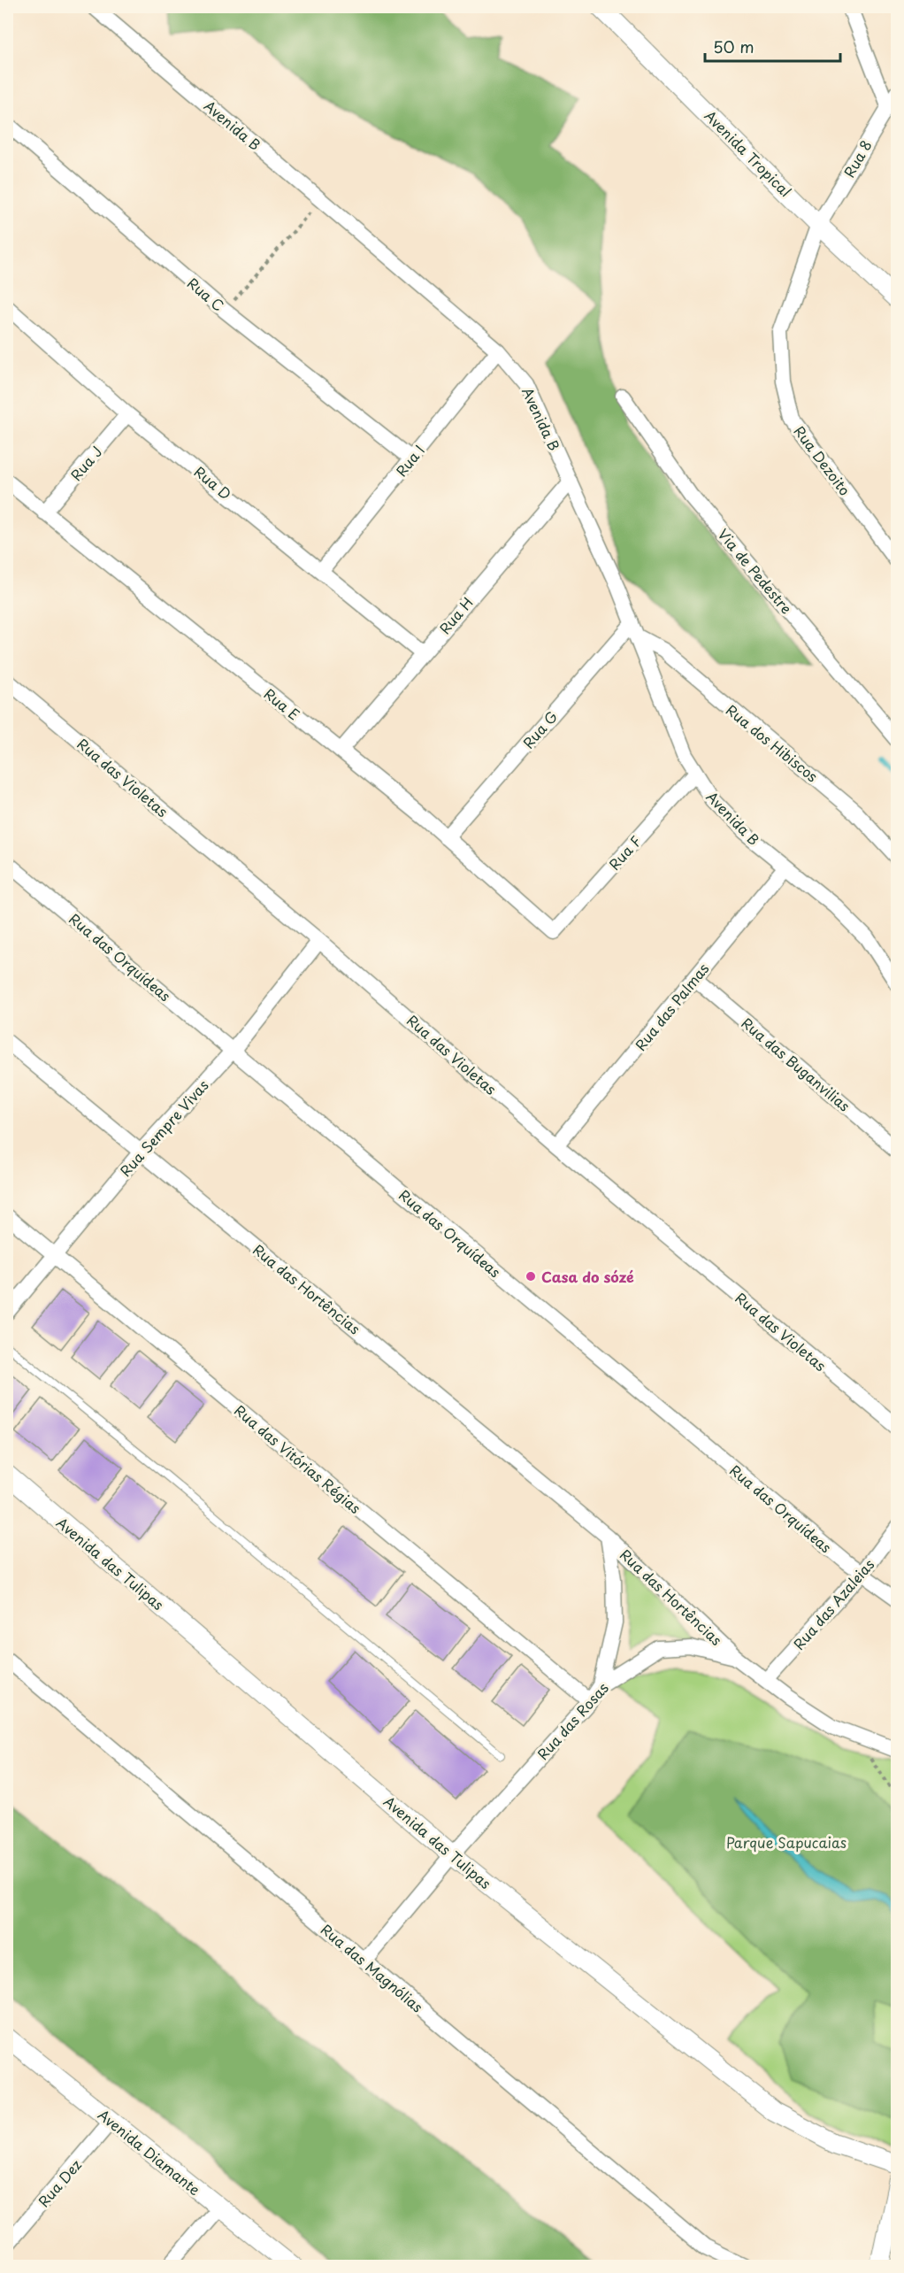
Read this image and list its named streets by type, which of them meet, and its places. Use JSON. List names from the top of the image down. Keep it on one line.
{"streets":{"street":["Avenida B","Avenida Tropical","Rua 8","Rua C","Rua I","Rua Dezoito","Rua J","Rua D","Via de Pedestre","Rua H","Rua E","Rua G","Rua dos Hibiscos","Rua das Violetas","Rua F","Rua das Orquídeas","Rua das Palmas","Rua das Buganvilias","Rua Sempre Vivas","Rua das Hortências","Rua das Vitórias Régias","Avenida das Tulipas","Rua das Azaleias","Rua das Rosas","Rua das Magnólias","Avenida Diamante","Rua Dez"]},"crossings":[["Avenida B","Rua I"],["Avenida B","Rua H"],["Avenida B","Rua G"],["Avenida B","Rua dos Hibiscos"],["Avenida B","Rua F"],["Avenida B","Rua das Palmas"],["Avenida Tropical","Rua 8"],["Avenida Tropical","Rua Dezoito"],["Rua 8","Rua Dezoito"],["Rua C","Rua I"],["Rua I","Rua D"],["Rua J","Rua D"],["Rua J","Rua E"],["Rua D","Rua H"],["Rua H","Rua E"],["Rua E","Rua G"],["Rua E","Rua F"],["Rua das Violetas","Rua das Palmas"],["Rua das Violetas","Rua Sempre Vivas"],["Rua das Orquídeas","Rua Sempre Vivas"],["Rua das Orquídeas","Rua das Azaleias"],["Rua das Palmas","Rua das Buganvilias"],["Rua Sempre Vivas","Rua das Hortências"],["Rua Sempre Vivas","Rua das Vitórias Régias"],["Rua das Hortências","Rua das Rosas"],["Rua das Vitórias Régias","Rua das Rosas"],["Avenida das Tulipas","Rua das Rosas"],["Rua das Azaleias","Rua das Rosas"],["Rua das Rosas","Rua das Magnólias"],["Avenida Diamante","Rua Dez"]],"parks":["Parque Sapucaias"],"places":["Casa do sózé"],"scale_bar":"50 m"}
